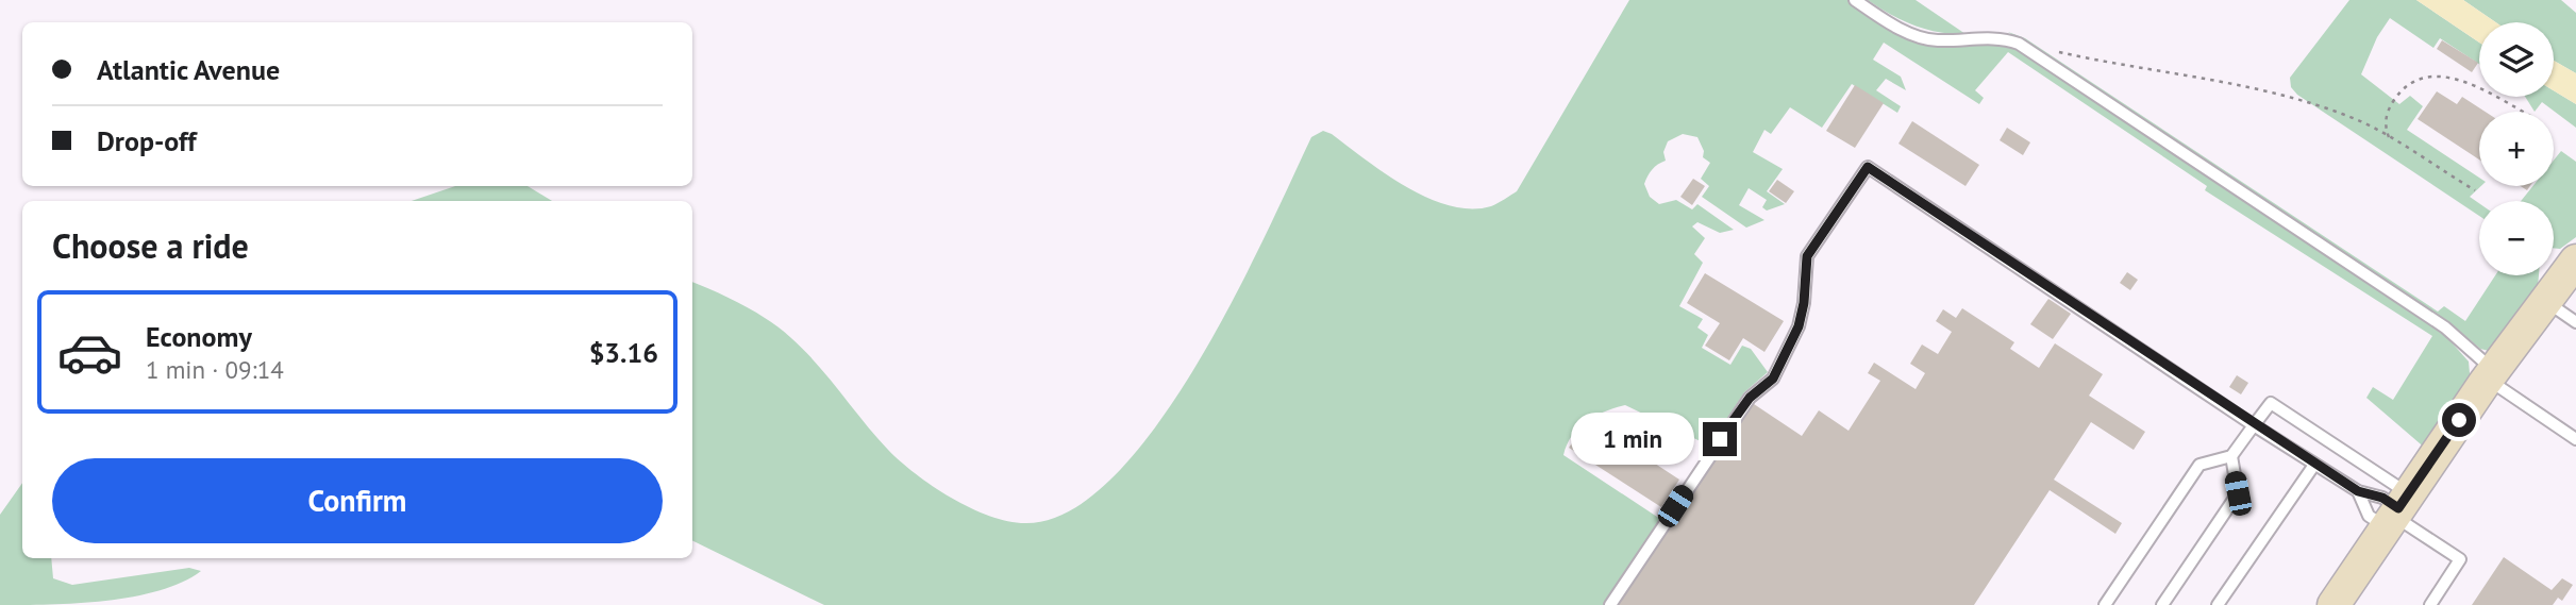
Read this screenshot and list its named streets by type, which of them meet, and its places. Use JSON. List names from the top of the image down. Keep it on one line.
{"page":{"map_buttons":["+","−"],"banner":["Atlantic Avenue","Drop-off"],"heading":"Choose a ride","list":[{"name":"Economy","note":"1 min · 09:14","value":"$3.16"}],"bubble":"1 min","buttons":"Confirm"}}
